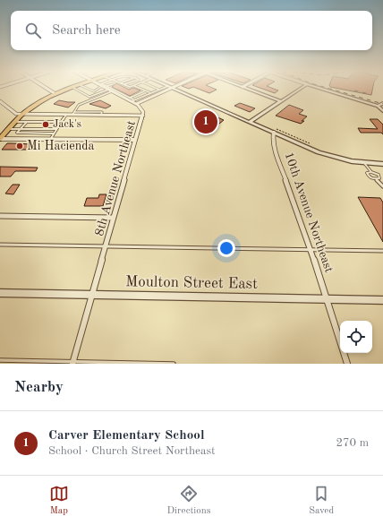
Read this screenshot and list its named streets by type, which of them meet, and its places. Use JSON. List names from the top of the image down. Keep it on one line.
{"streets":{"street":["8th Avenue Northeast","10th Avenue Northeast","Moulton Street East"]},"crossings":[["8th Avenue Northeast","Moulton Street East"],["10th Avenue Northeast","Moulton Street East"]],"places":["Jack's","Mi Hacienda"],"page":{"search":"Search here","pins":"1","heading":"Nearby","list":[{"mark":"1","name":"Carver Elementary School","note":"School · Church Street Northeast","value":"270 m"}],"nav":["Map","Directions","Saved"]}}
